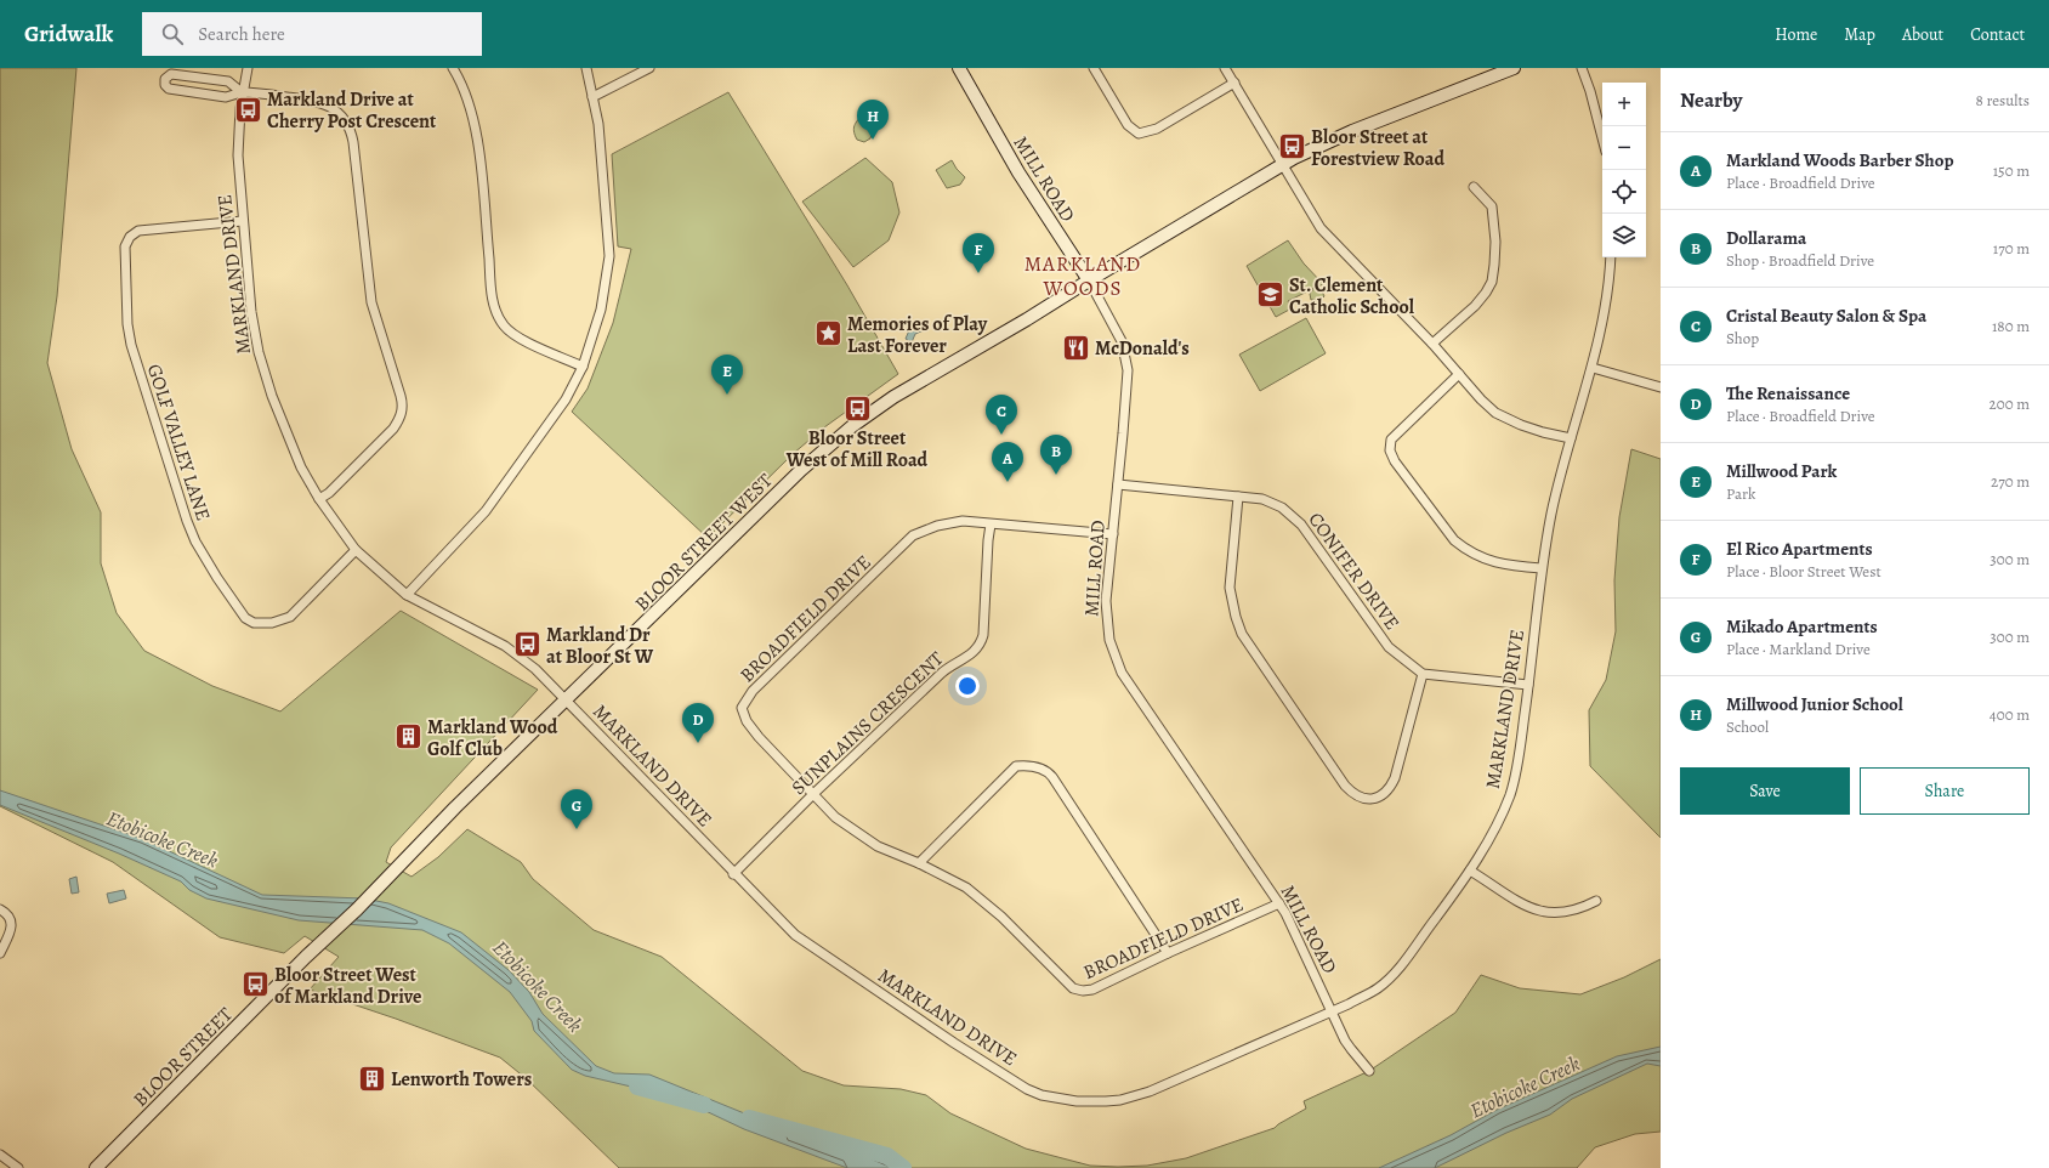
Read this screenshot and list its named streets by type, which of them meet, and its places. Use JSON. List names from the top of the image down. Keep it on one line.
{"streets":{"main road":["MILL ROAD","BLOOR STREET WEST","BLOOR STREET"],"street":["MARKLAND DRIVE","GOLF VALLEY LANE","CONIFER DRIVE","BROADFIELD DRIVE","SUNPLAINS CRESCENT"]},"crossings":[["MILL ROAD","MARKLAND DRIVE"],["MILL ROAD","BLOOR STREET WEST"],["MILL ROAD","CONIFER DRIVE"],["MILL ROAD","BROADFIELD DRIVE"],["MARKLAND DRIVE","GOLF VALLEY LANE"],["MARKLAND DRIVE","BLOOR STREET WEST"],["MARKLAND DRIVE","SUNPLAINS CRESCENT"],["BLOOR STREET WEST","BLOOR STREET"],["BROADFIELD DRIVE","SUNPLAINS CRESCENT"]],"districts":["MARKLAND WOODS"],"water":["Etobicoke Creek"],"places":{"bus stop":["Markland Drive at Cherry Post Crescent","Bloor Street at Forestview Road","Bloor Street West of Mill Road","Markland Dr at Bloor St W","Bloor Street West of Markland Drive"],"school or university":["St. Clement Catholic School"],"place":["Memories of Play Last Forever"],"restaurant":["McDonald's"],"building":["Markland Wood Golf Club","Lenworth Towers"]},"page":{"header":"Gridwalk","search":"Search here","nav":["Home","Map","About","Contact"],"heading":["Nearby","8 results"],"map_buttons":["+","−"],"pins":["H","F","E","C","B","A","D","G"],"list":[{"mark":"A","name":"Markland Woods Barber Shop","note":"Place · Broadfield Drive","value":"150 m"},{"mark":"B","name":"Dollarama","note":"Shop · Broadfield Drive","value":"170 m"},{"mark":"C","name":"Cristal Beauty Salon & Spa","note":"Shop","value":"180 m"},{"mark":"D","name":"The Renaissance","note":"Place · Broadfield Drive","value":"200 m"},{"mark":"E","name":"Millwood Park","note":"Park","value":"270 m"},{"mark":"F","name":"El Rico Apartments","note":"Place · Bloor Street West","value":"300 m"},{"mark":"G","name":"Mikado Apartments","note":"Place · Markland Drive","value":"300 m"},{"mark":"H","name":"Millwood Junior School","note":"School","value":"400 m"}],"buttons":["Save","Share"]}}
